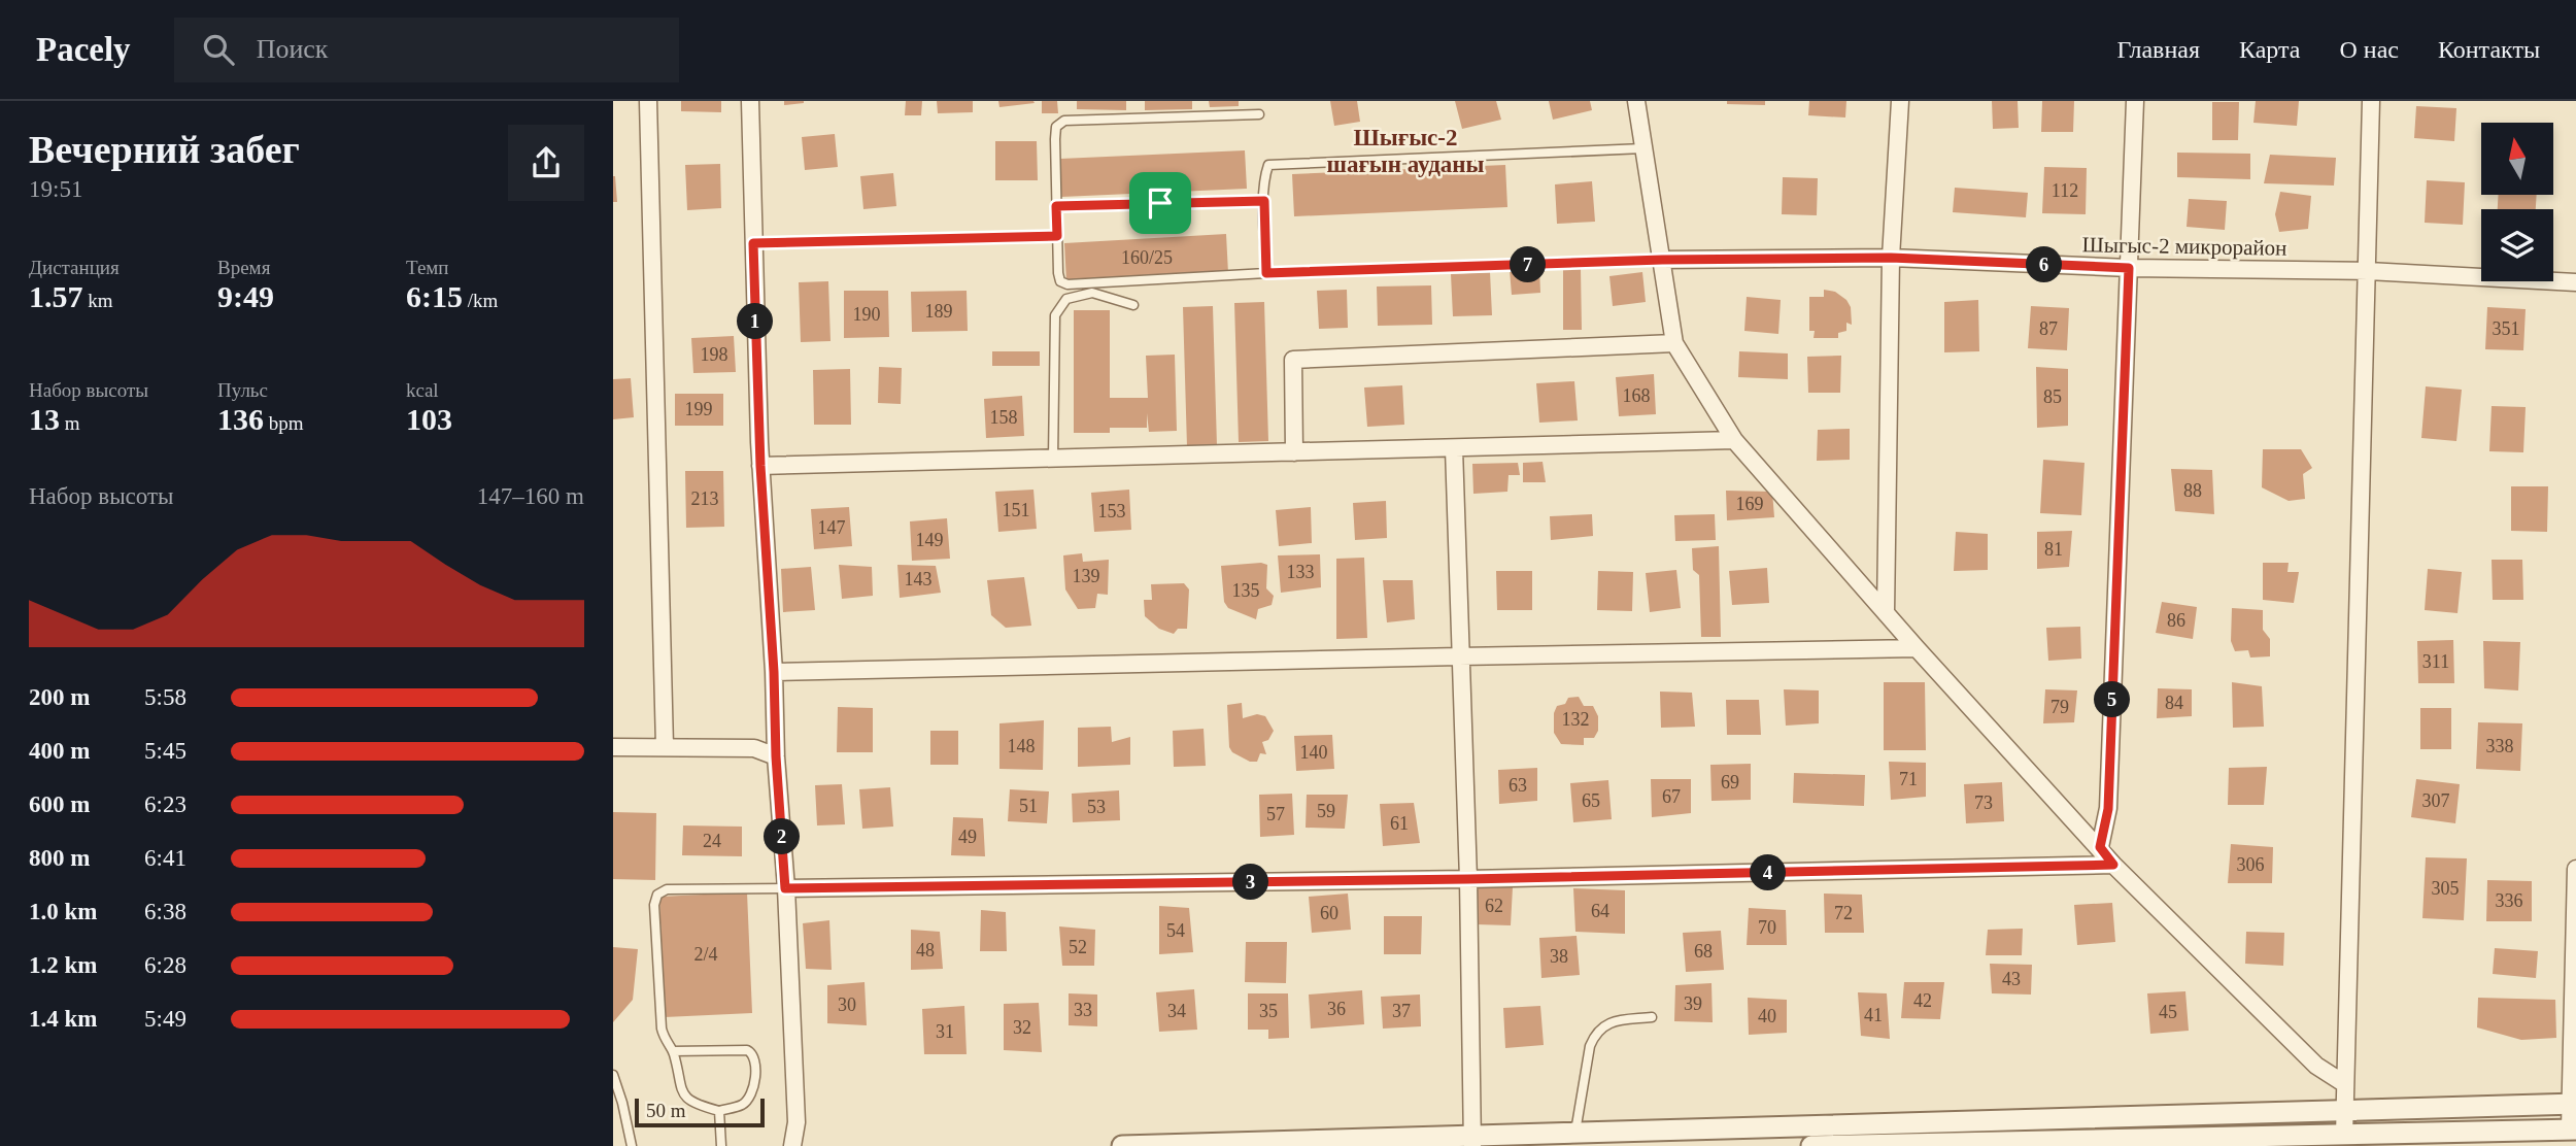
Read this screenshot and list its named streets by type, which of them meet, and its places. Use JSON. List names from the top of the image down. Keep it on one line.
{"streets":{"street":["Шыгыс-2 микрорайон"]},"districts":["Шығыс-2 шағын ауданы"],"house_numbers":["112","160/25","189","190","87","351","198","168","85","199","158","88","213","169","151","153","147","149","81","133","139","143","135","86","311","84","79","132","148","338","140","71","69","63","67","65","307","73","51","53","59","57","61","49","24","306","305","336","62","64","60","72","70","54","52","48","68","2/4","38","43","42","39","30","36","33","34","35","37","45","41","40","32","31"],"scale_bar":"50 m","north":"top","page":{"header":"Pacely","search":"Поиск","nav":["Главная","Карта","О нас","Контакты"],"heading":["Вечерний забег","19:51"],"stats":[["Дистанция","1.57 km"],["Время","9:49"],["Темп","6:15 /km"],["Набор высоты","13 m"],["Пульс","136 bpm"],["kcal","103"]],"pins":["6","7","1","5","2","4","3"],"chart":["Набор высоты","147–160 m"],"list":[{"name":"200 m","note":"5:58"},{"name":"400 m","note":"5:45"},{"name":"600 m","note":"6:23"},{"name":"800 m","note":"6:41"},{"name":"1.0 km","note":"6:38"},{"name":"1.2 km","note":"6:28"},{"name":"1.4 km","note":"5:49"}],"scale":"50 m"}}
